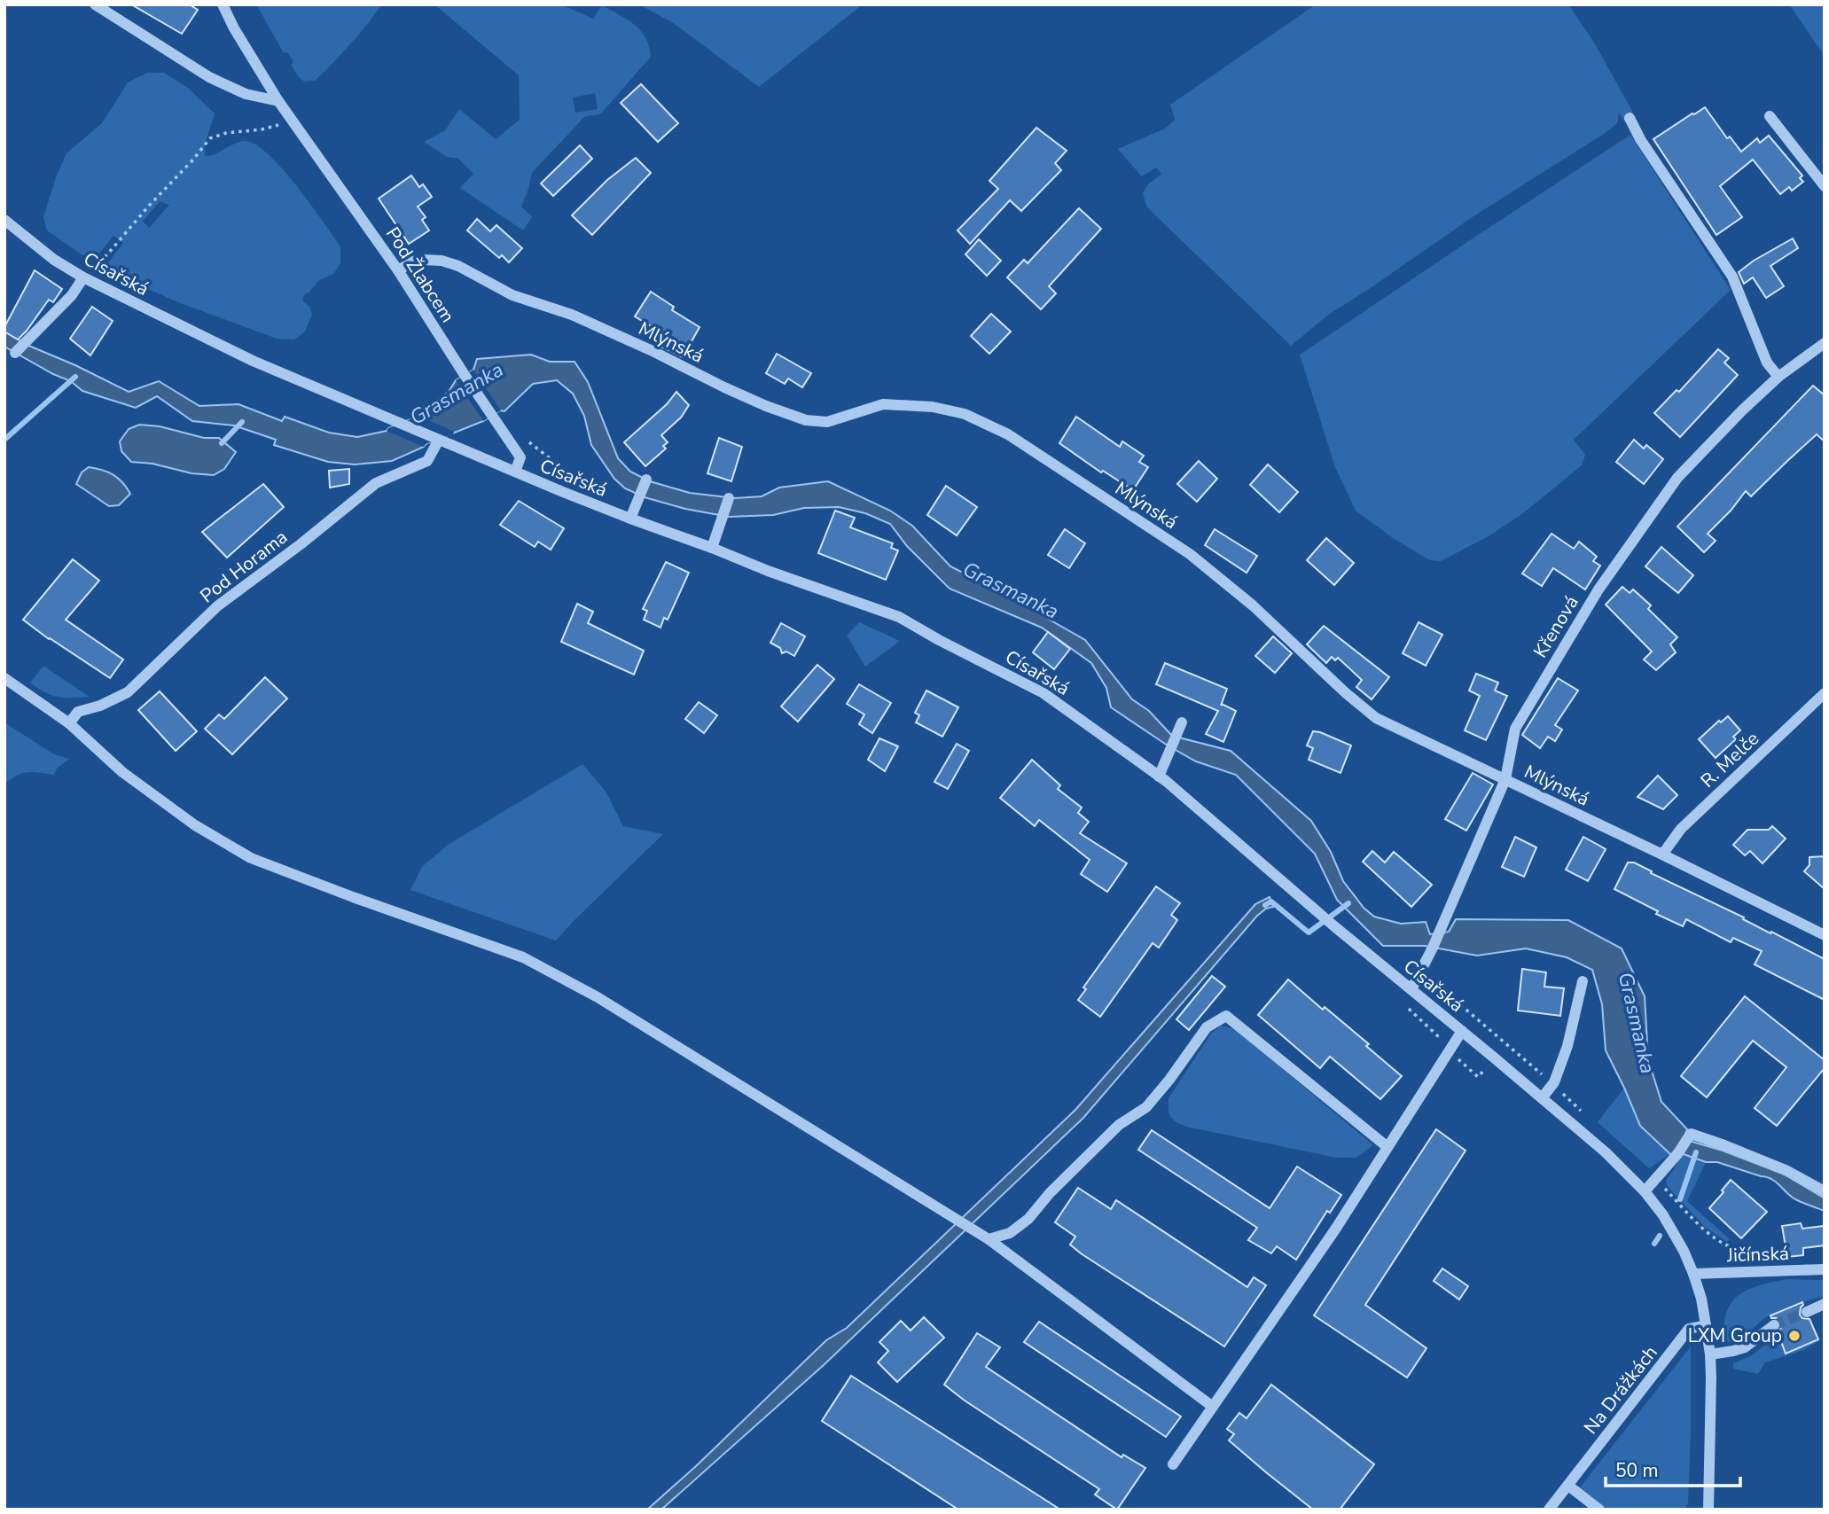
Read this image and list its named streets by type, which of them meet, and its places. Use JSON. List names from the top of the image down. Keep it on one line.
{"streets":{"street":["Císařská","Pod Žlabcem","Mlýnská","Pod Horama","Křenová","R. Melče","Jičínská","Na Drážkách"]},"crossings":[["Císařská","Pod Žlabcem"],["Císařská","Pod Horama"],["Císařská","Křenová"],["Císařská","Jičínská"],["Císařská","Na Drážkách"],["Pod Žlabcem","Mlýnská"],["Mlýnská","Křenová"],["Mlýnská","R. Melče"]],"water":["Grasmanka"],"places":["LXM Group"],"scale_bar":"50 m"}
